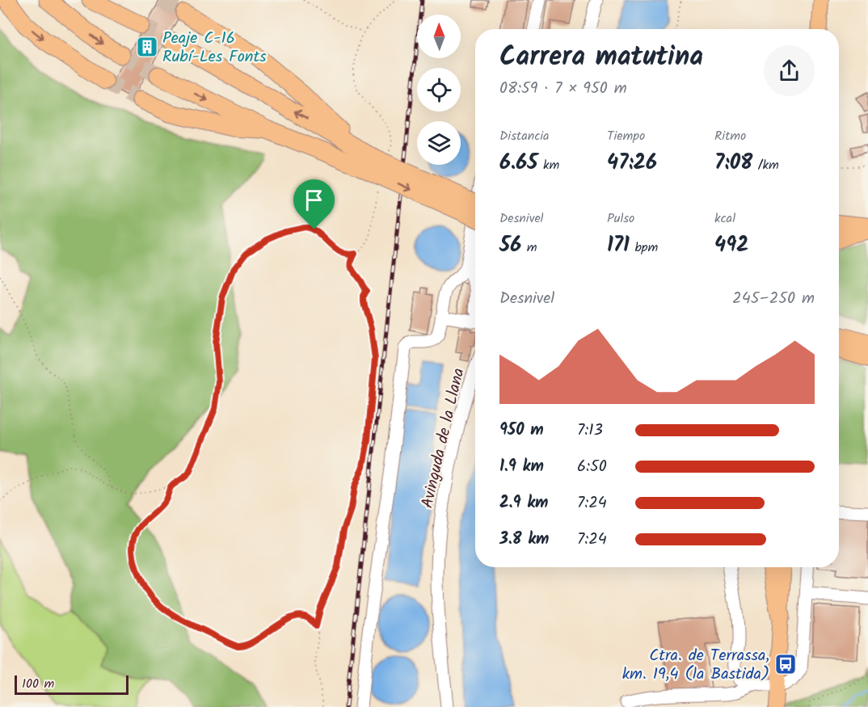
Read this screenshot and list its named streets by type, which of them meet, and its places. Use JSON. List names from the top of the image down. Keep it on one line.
{"streets":{"street":["Avinguda de la Llana"]},"places":{"building":["Peaje C-16 Rubí-Les Fonts"],"bus stop":["Ctra. de Terrassa, km. 19,4 (la Bastida)"]},"scale_bar":"100 m","north":"top","page":{"heading":["Carrera matutina","08:59 · 7 × 950 m"],"stats":[["Distancia","6.65 km"],["Tiempo","47:26"],["Ritmo","7:08 /km"],["Desnivel","56 m"],["Pulso","171 bpm"],["kcal","492"]],"chart":["Desnivel","245–250 m"],"list":[{"name":"950 m","note":"7:13"},{"name":"1.9 km","note":"6:50"},{"name":"2.9 km","note":"7:24"},{"name":"3.8 km","note":"7:24"}],"scale":"100 m"}}
